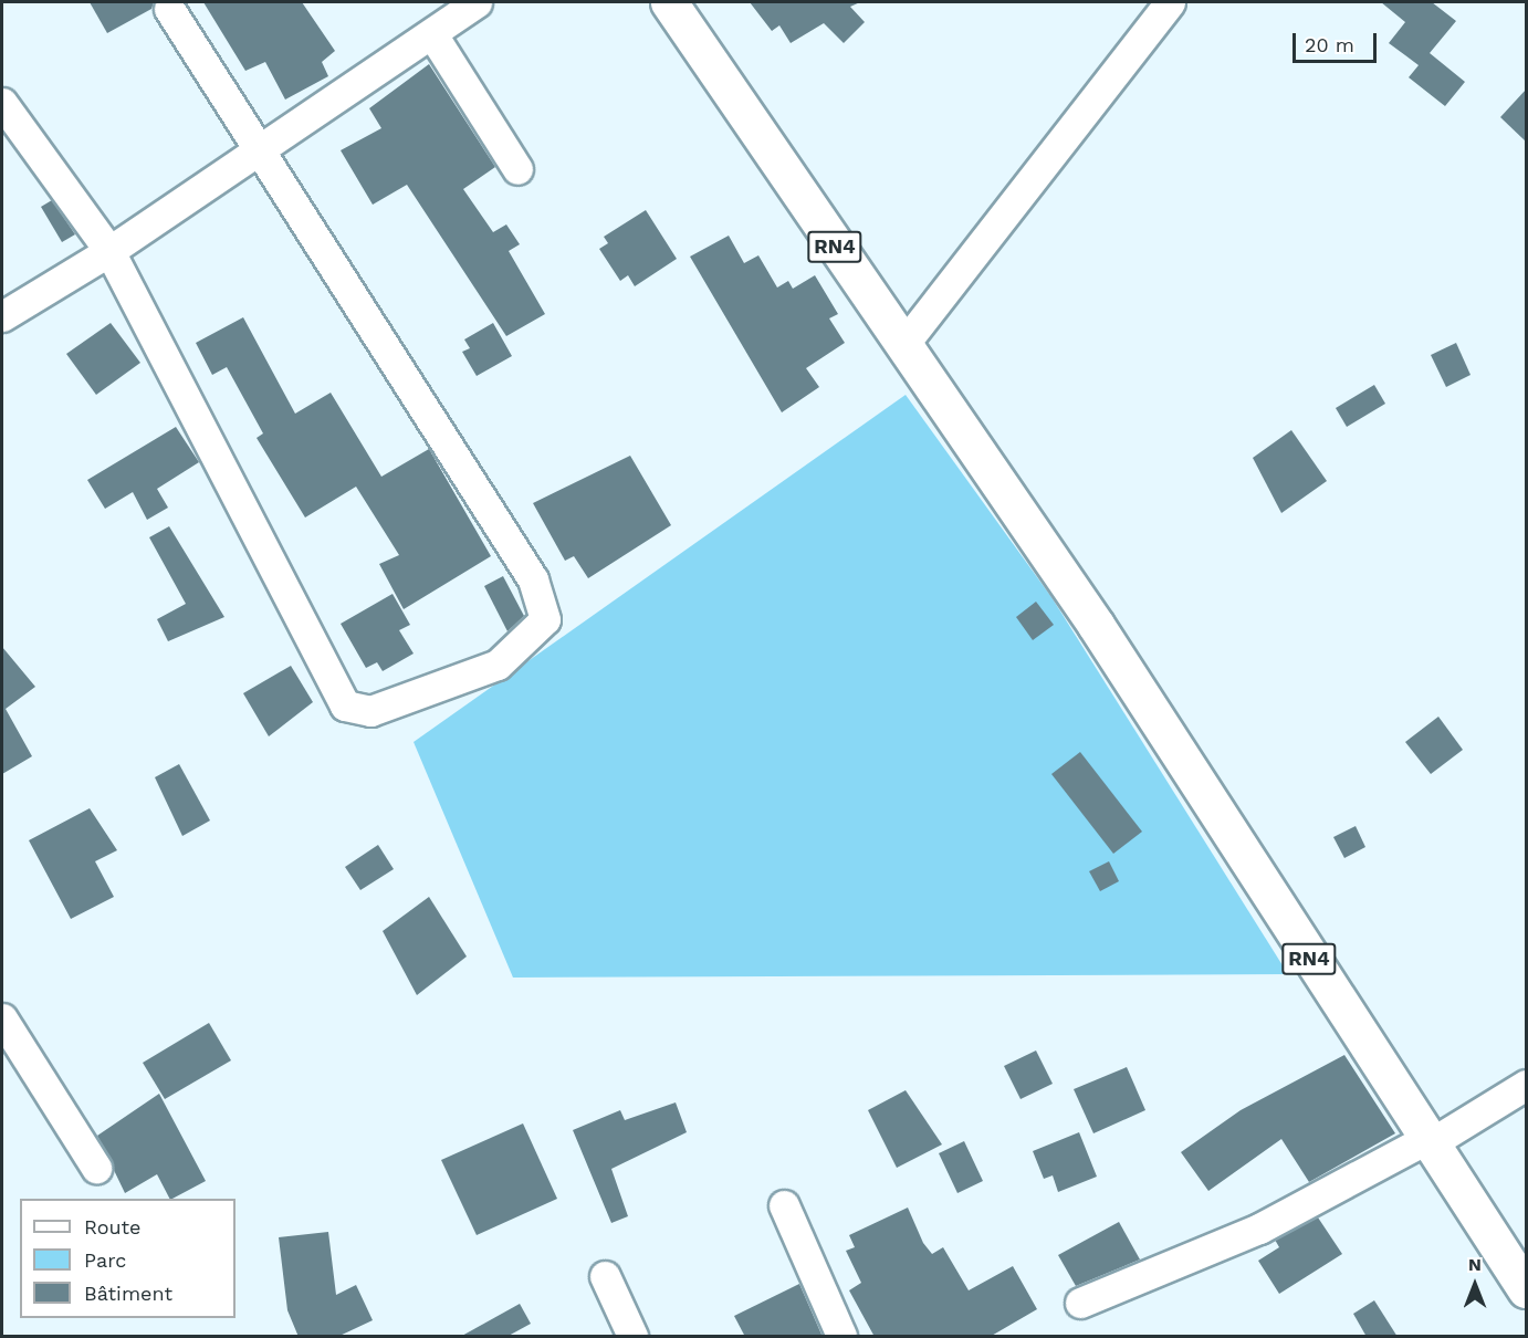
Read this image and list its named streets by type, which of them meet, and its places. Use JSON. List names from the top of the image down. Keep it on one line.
{"streets":{"highway":["RN4"]},"legend":["Route","Parc","Bâtiment"],"scale_bar":"20 m","north":"top"}
